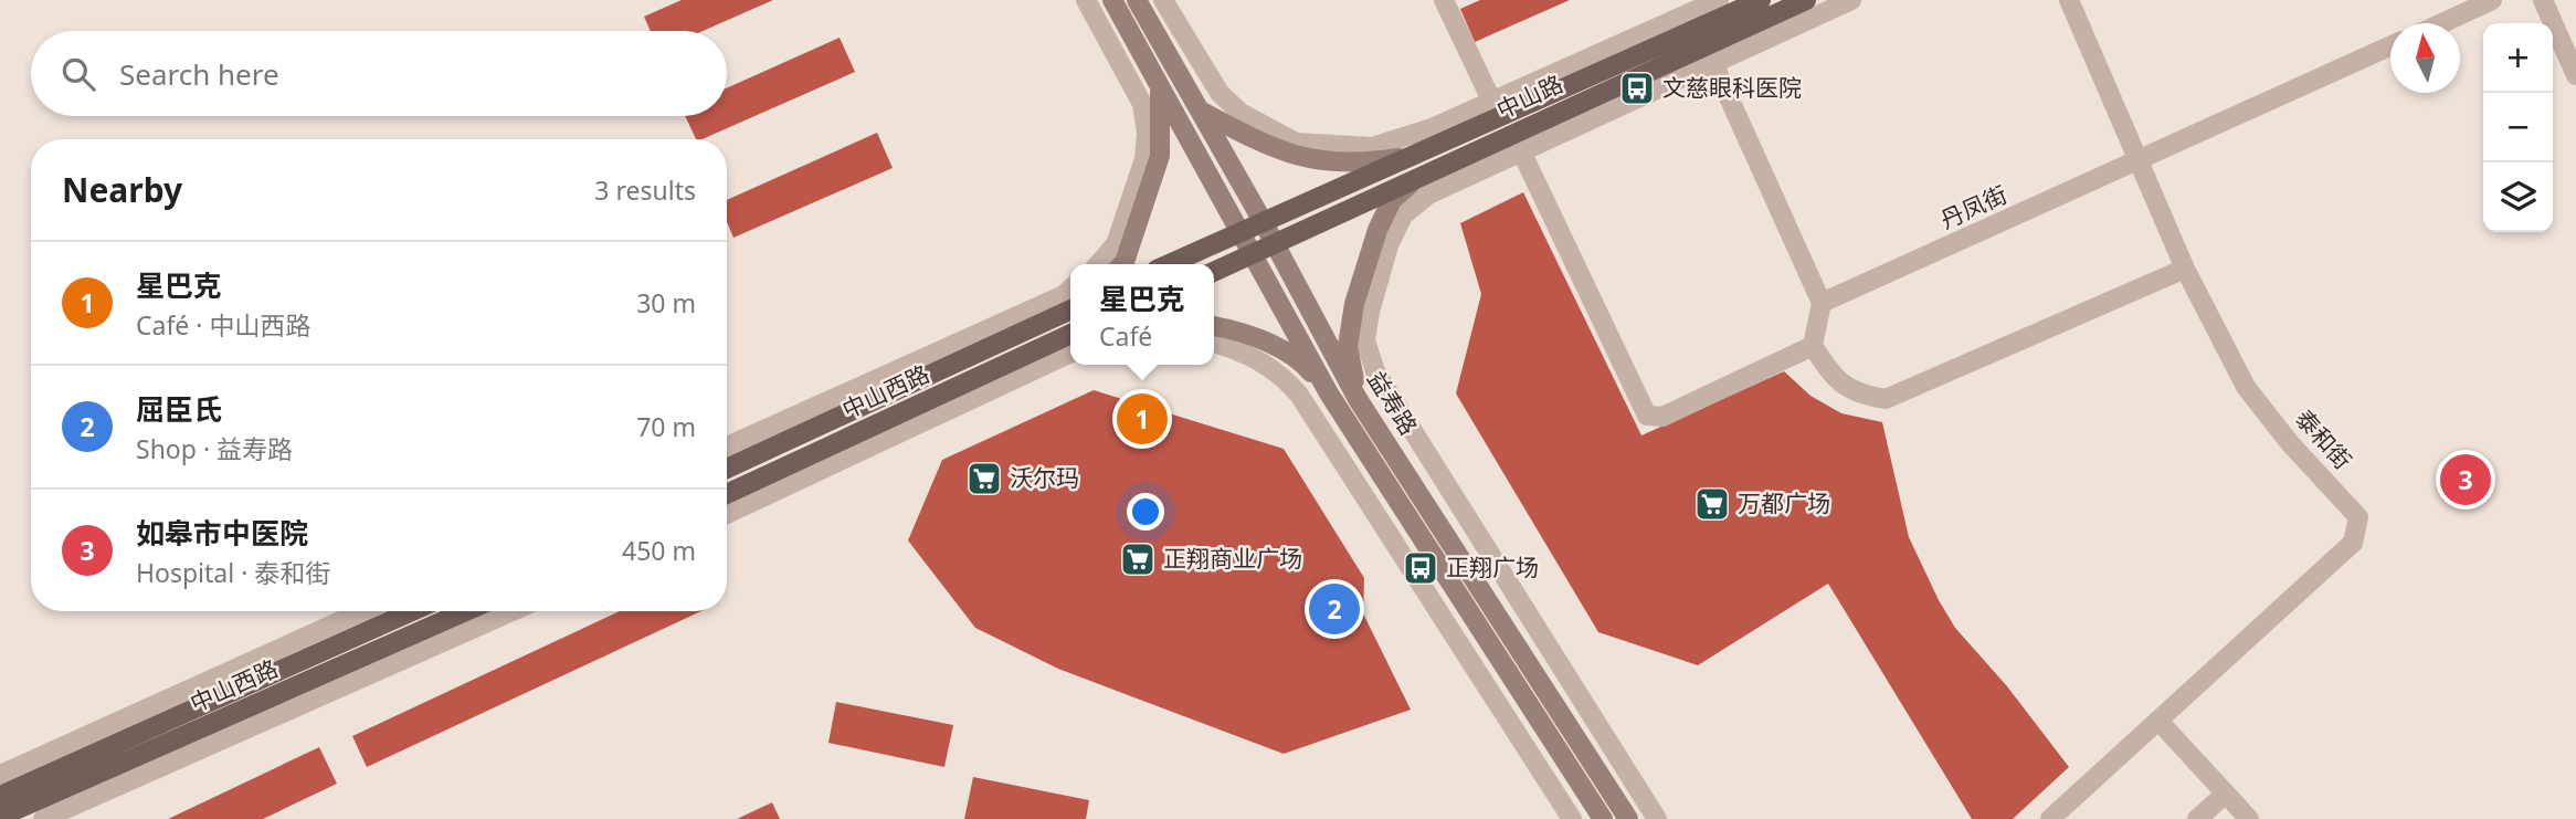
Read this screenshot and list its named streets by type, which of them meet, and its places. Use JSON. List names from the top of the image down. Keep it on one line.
{"streets":{"main road":["中山路","中山西路","益寿路"],"street":["丹凤街","泰和街"]},"crossings":[["中山路","益寿路"],["丹凤街","泰和街"]],"places":{"bus stop":["文慈眼科医院","正翔广场"],"supermarket":["沃尔玛","万都广场","正翔商业广场"]},"north":"top","page":{"map_buttons":["+","−"],"search":"Search here","heading":["Nearby","3 results"],"list":[{"mark":"1","name":"星巴克","note":"Café · 中山西路","value":"30 m"},{"mark":"2","name":"屈臣氏","note":"Shop · 益寿路","value":"70 m"},{"mark":"3","name":"如皋市中医院","note":"Hospital · 泰和街","value":"450 m"}],"popup":["星巴克","Café"],"pins":["1","3","2"]}}
